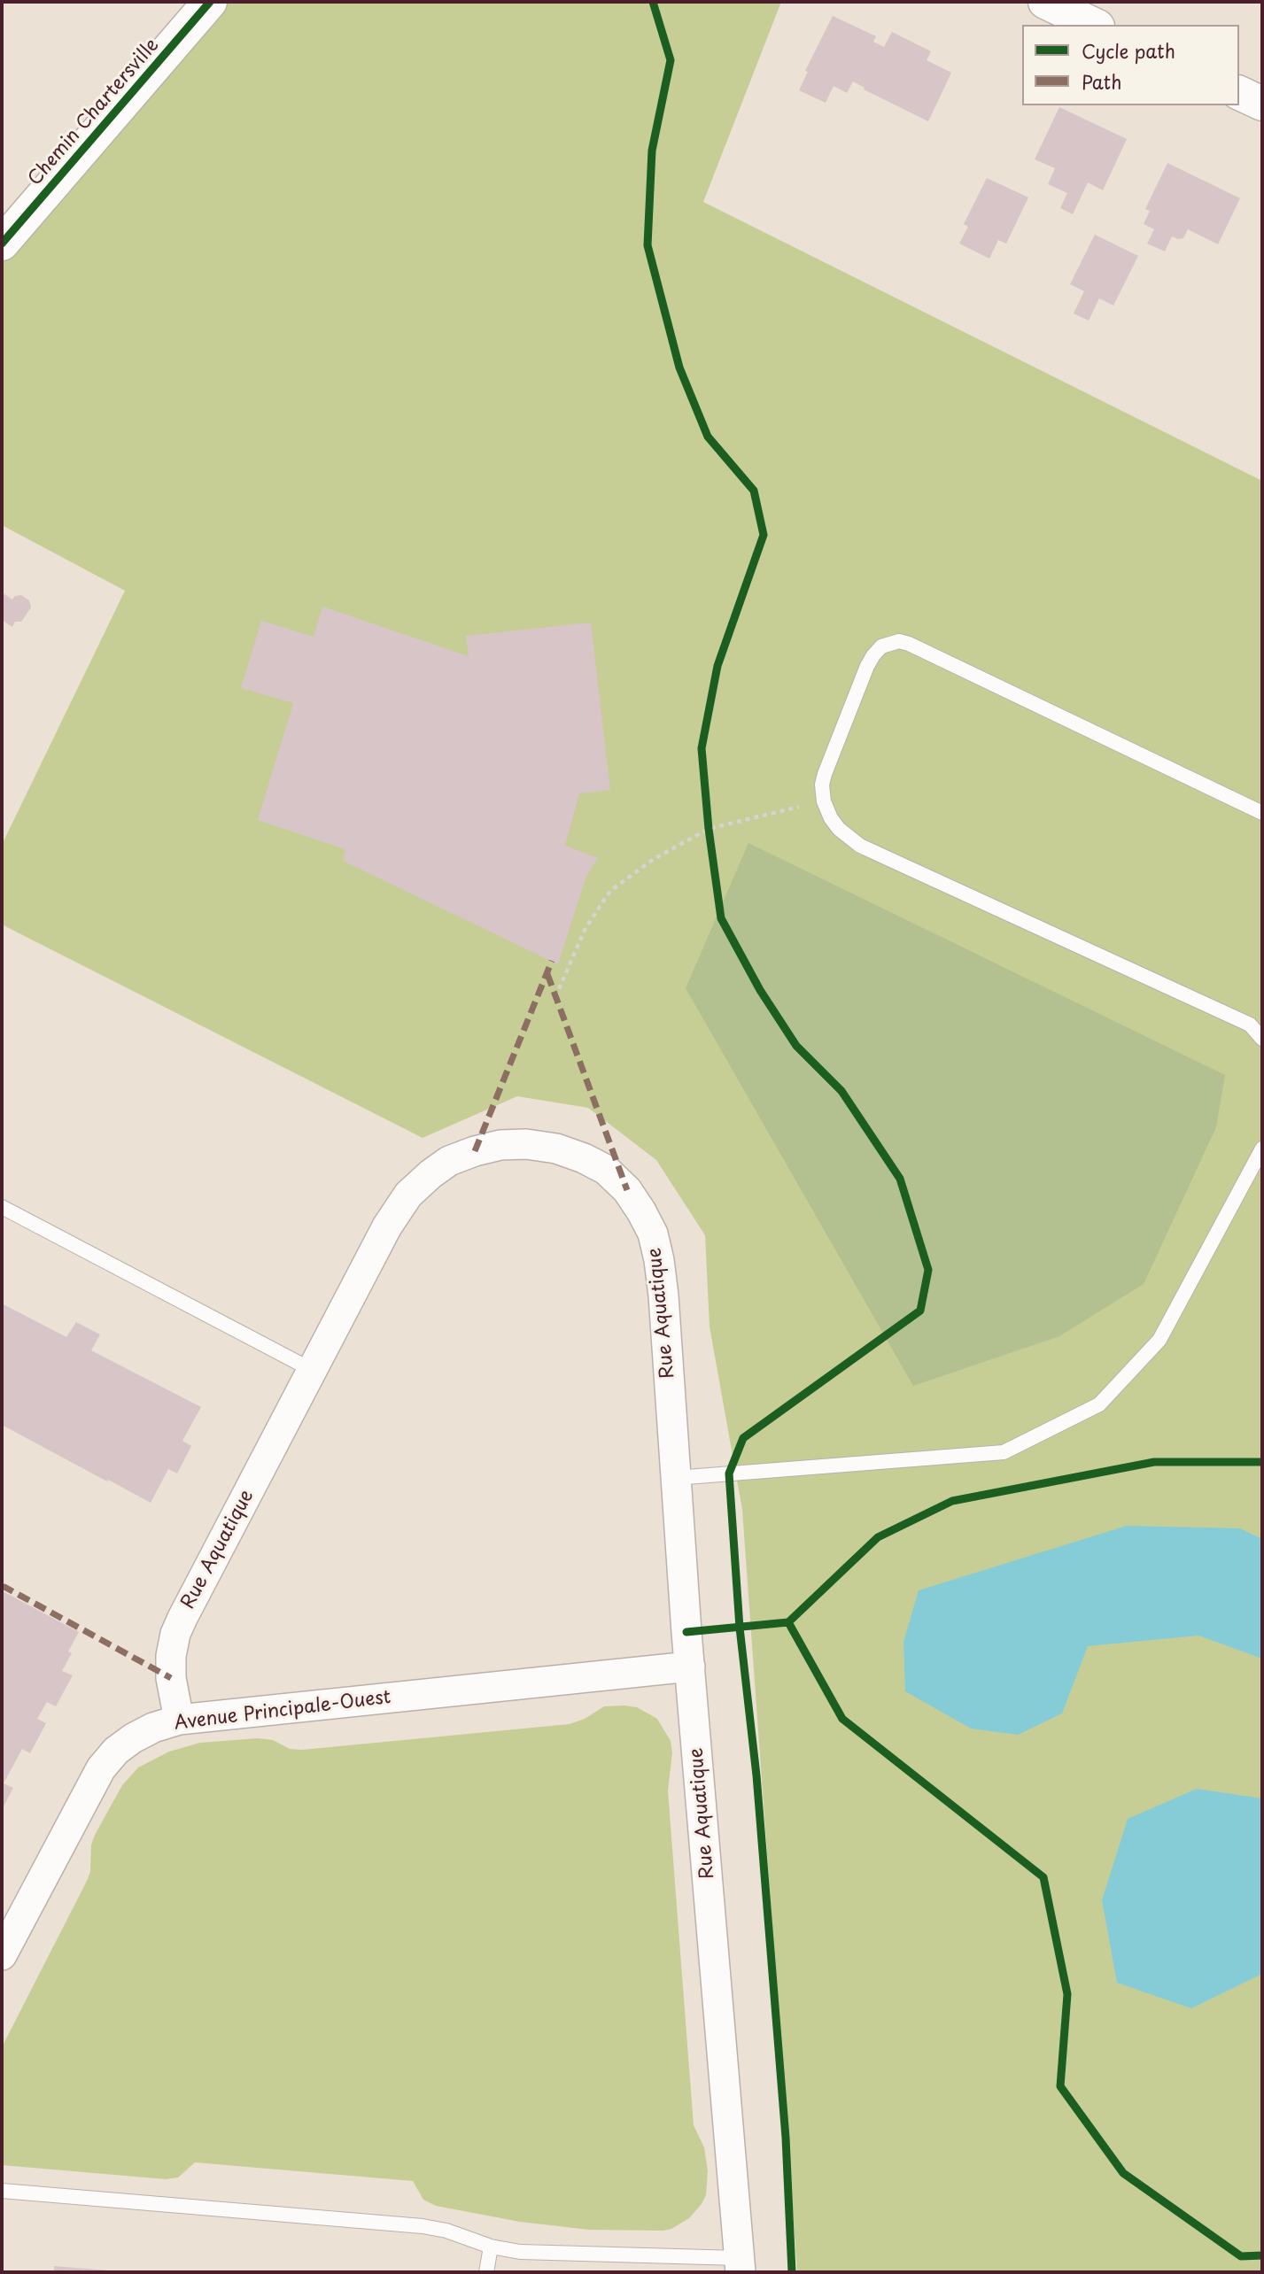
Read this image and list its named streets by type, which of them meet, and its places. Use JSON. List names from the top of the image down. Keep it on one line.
{"streets":{"street":["Chemin Chartersville","Rue Aquatique","Avenue Principale-Ouest"]},"crossings":[["Rue Aquatique","Avenue Principale-Ouest"]],"legend":["Cycle path","Path"]}
